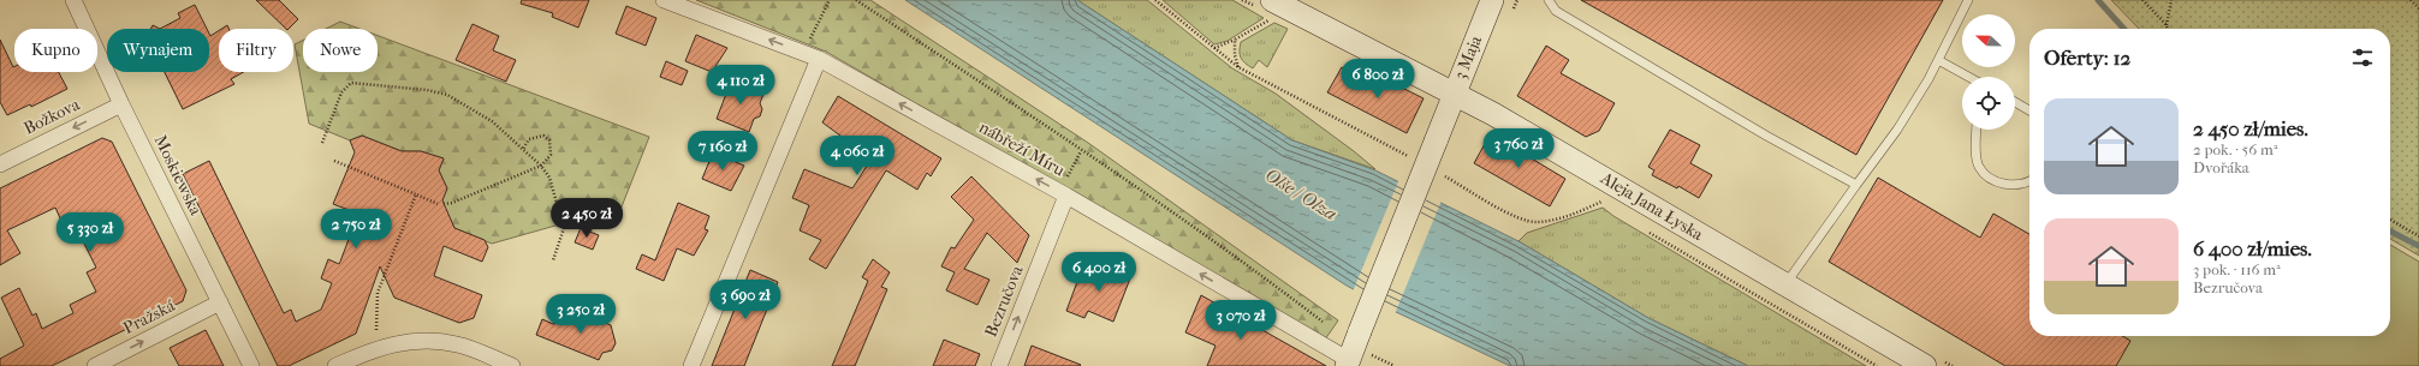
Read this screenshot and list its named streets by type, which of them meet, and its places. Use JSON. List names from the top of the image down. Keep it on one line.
{"streets":{"street":["3 Maja","Božkova","nábřeží Míru","Moskiewska","Aleja Jana Łyska","Bezručova","Pražská"]},"crossings":[["3 Maja","nábřeží Míru"],["3 Maja","Aleja Jana Łyska"],["Božkova","Moskiewska"],["nábřeží Míru","Bezručova"],["Moskiewska","Pražská"]],"one_way":["Božkova","nábřeží Míru","Bezručova","Pražská"],"water":["Olše / Olza"],"north":"left","page":{"chip":["Kupno","Wynajem","Filtry","Nowe"],"heading":"Oferty: 12","price":["6 800 zł","4 110 zł","3 760 zł","7 160 zł","4 060 zł","2 450 zł","2 750 zł","5 330 zł","6 400 zł","3 690 zł","3 250 zł","3 070 zł"],"list":[{"name":"2 450 zł/mies.","note":"2 pok. · 56 m² · Dvořáka"},{"name":"6 400 zł/mies.","note":"3 pok. · 116 m² · Bezručova"}]}}
